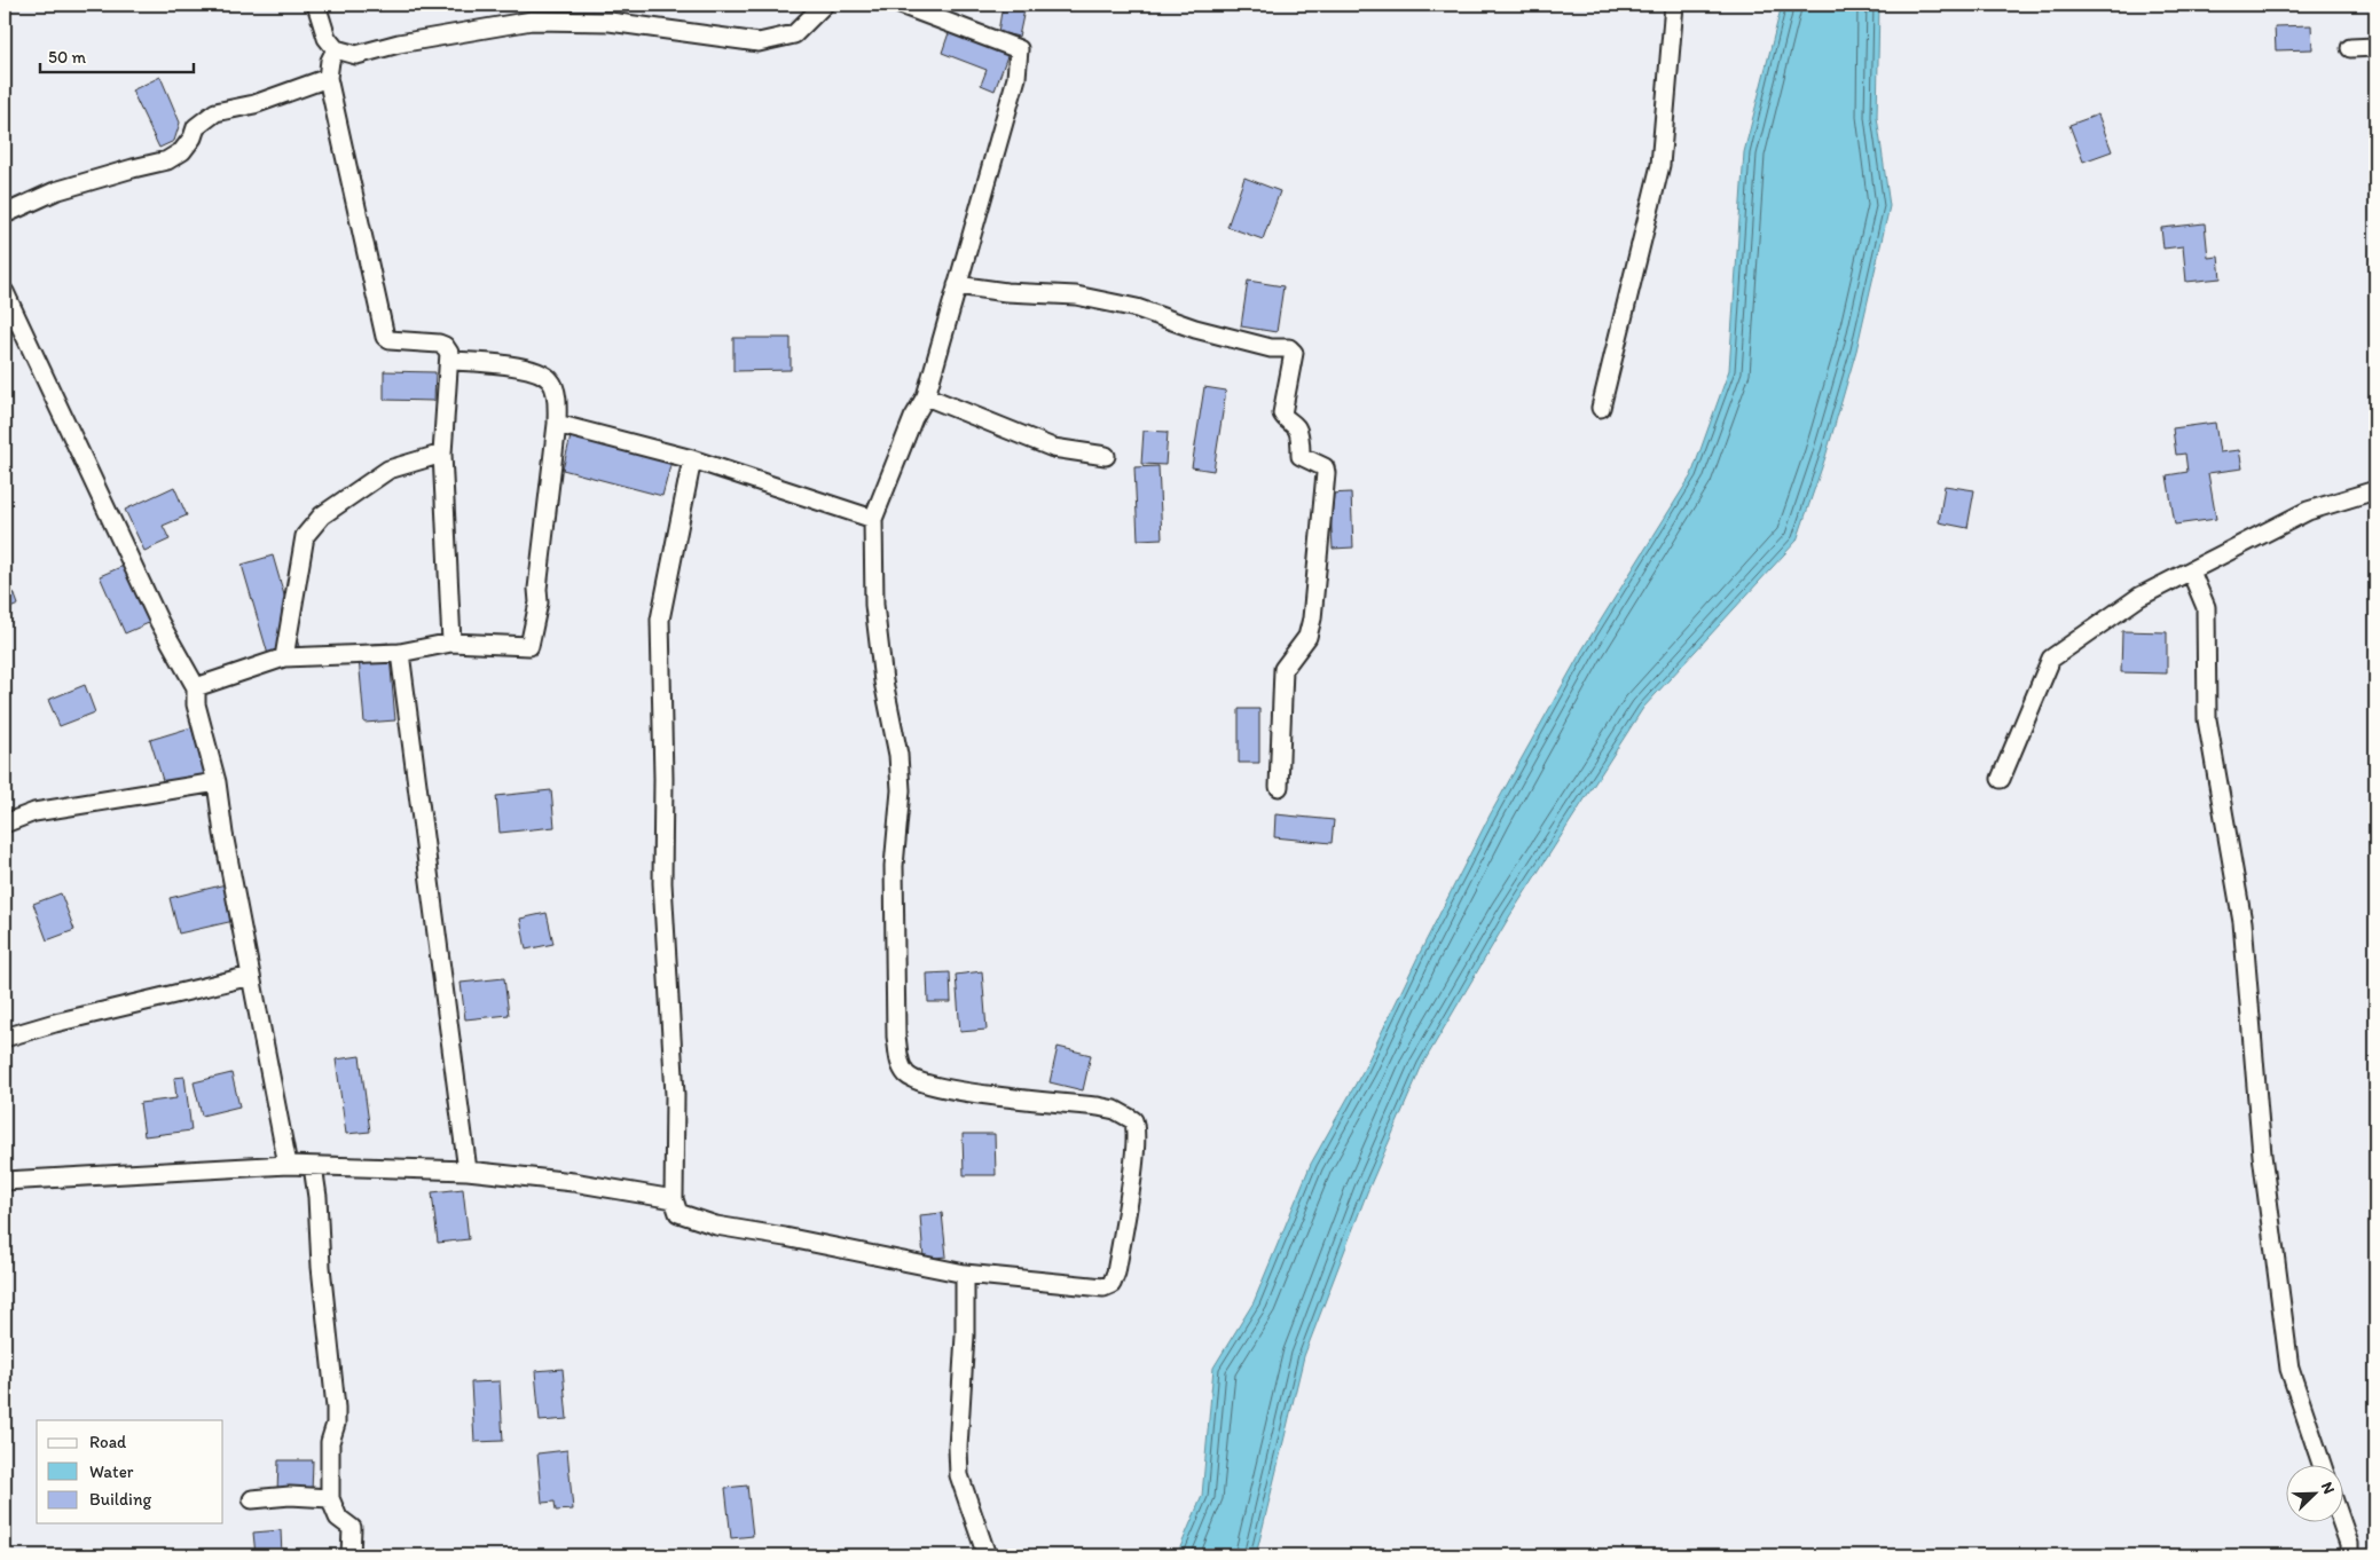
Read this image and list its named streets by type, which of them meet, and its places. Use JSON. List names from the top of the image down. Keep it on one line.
{"legend":["Road","Water","Building"],"scale_bar":"50 m","north":"top right"}
